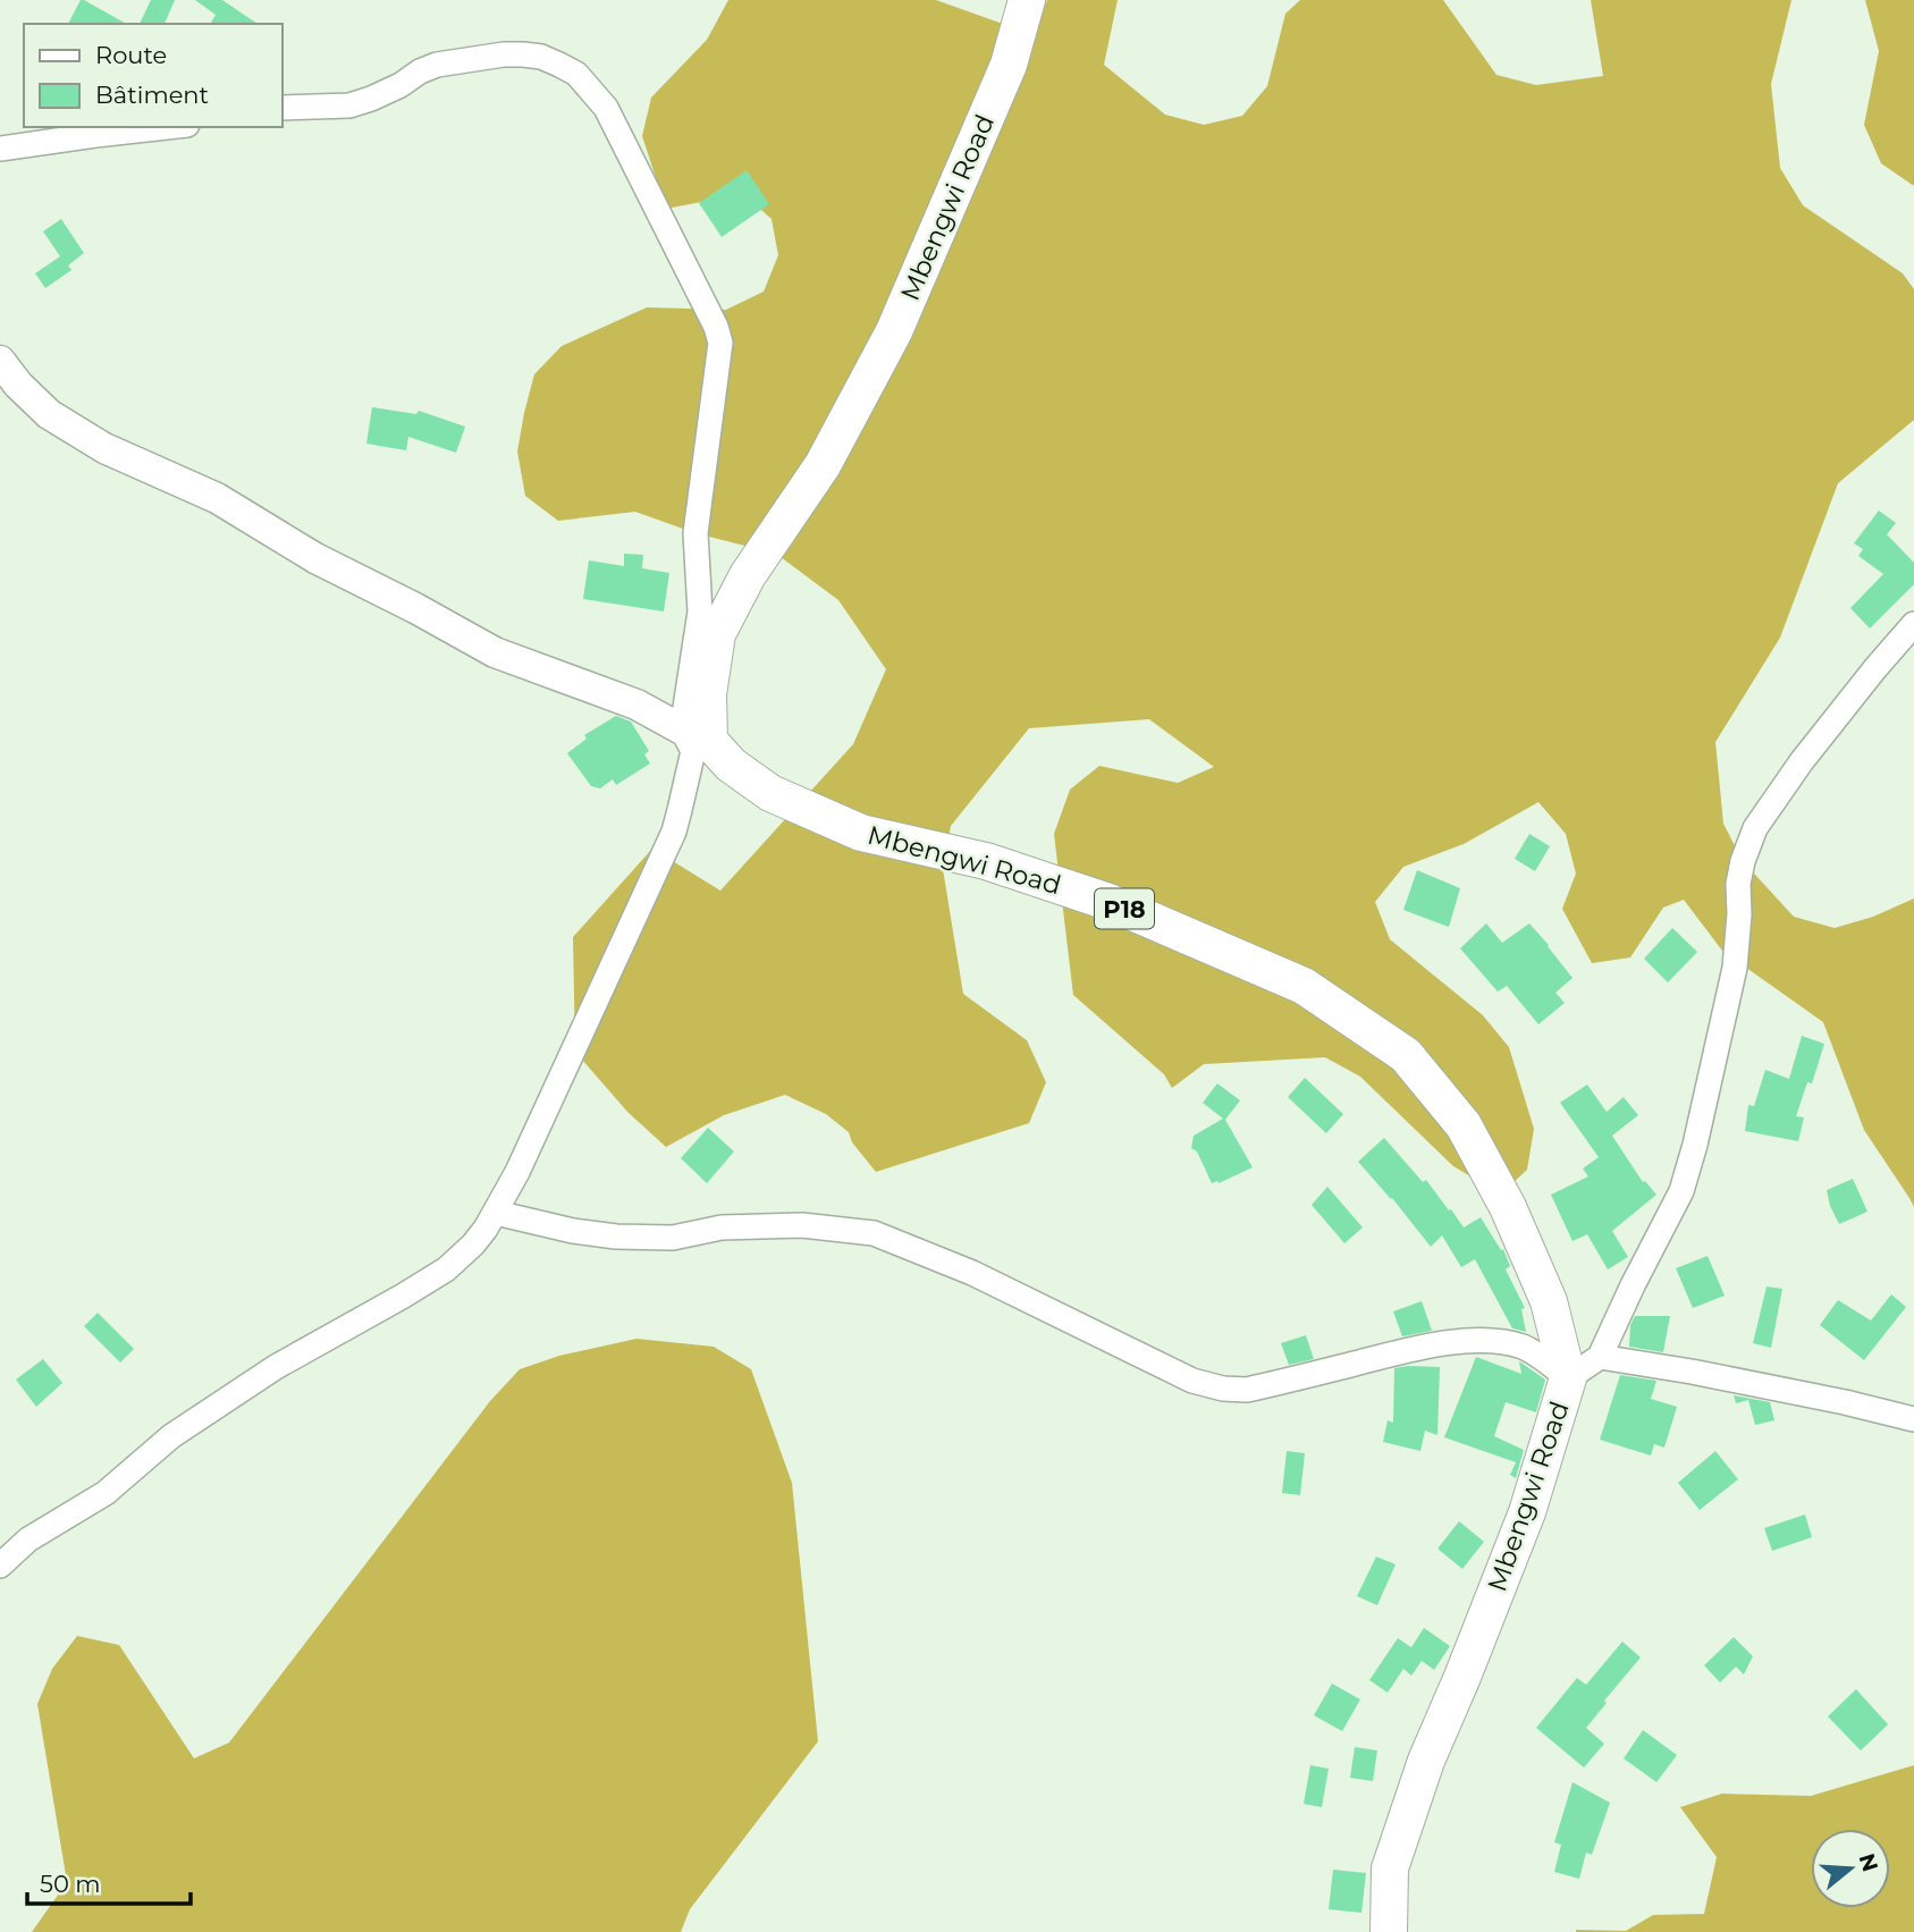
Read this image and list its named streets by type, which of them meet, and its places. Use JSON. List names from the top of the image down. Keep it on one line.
{"streets":{"main road":["Mbengwi Road","P18"]},"legend":["Route","Bâtiment"],"scale_bar":"50 m","north":"right"}
